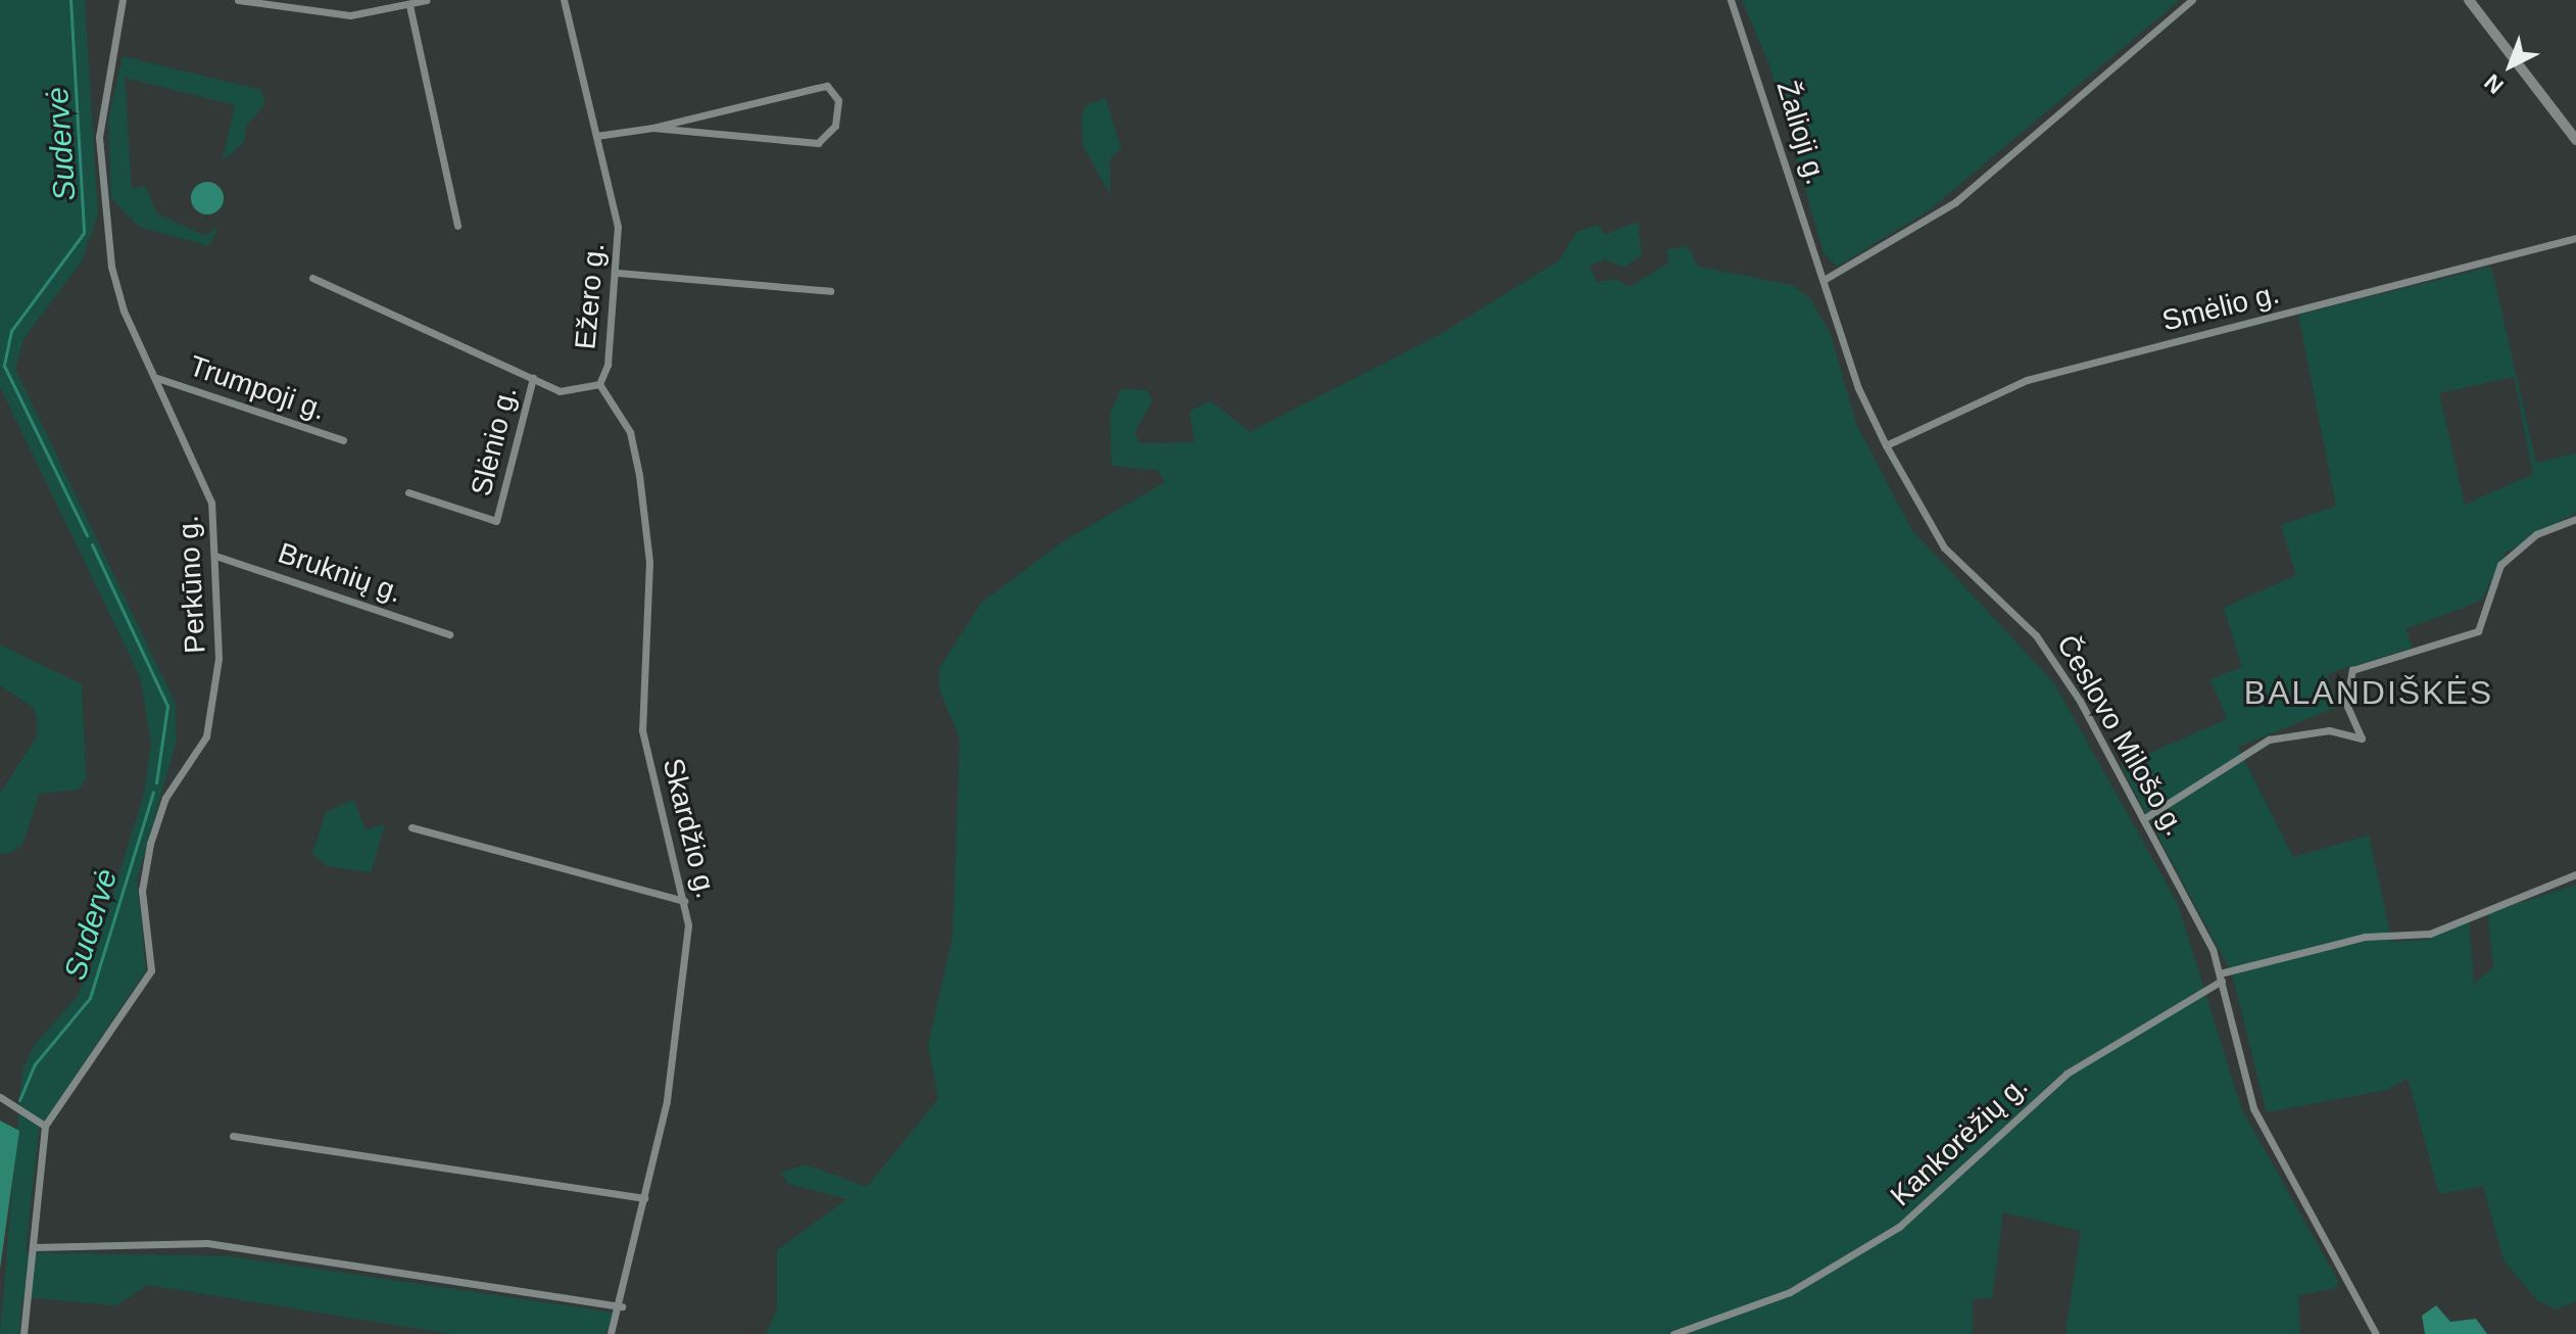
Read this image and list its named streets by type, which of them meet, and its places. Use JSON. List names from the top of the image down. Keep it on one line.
{"streets":{"street":["Žalioji g.","Ežero g.","Smėlio g.","Trumpoji g.","Slėnio g.","Bruknių g.","Perkūno g.","Česlovo Milošo g.","Skardžio g.","Kankorėžių g."]},"crossings":[["Žalioji g.","Česlovo Milošo g."],["Ežero g.","Slėnio g."],["Ežero g.","Skardžio g."],["Smėlio g.","Česlovo Milošo g."],["Trumpoji g.","Perkūno g."],["Bruknių g.","Perkūno g."],["Česlovo Milošo g.","Kankorėžių g."]],"districts":["BALANDIŠKĖS"],"water":["Sudervė"],"north":"bottom left"}
